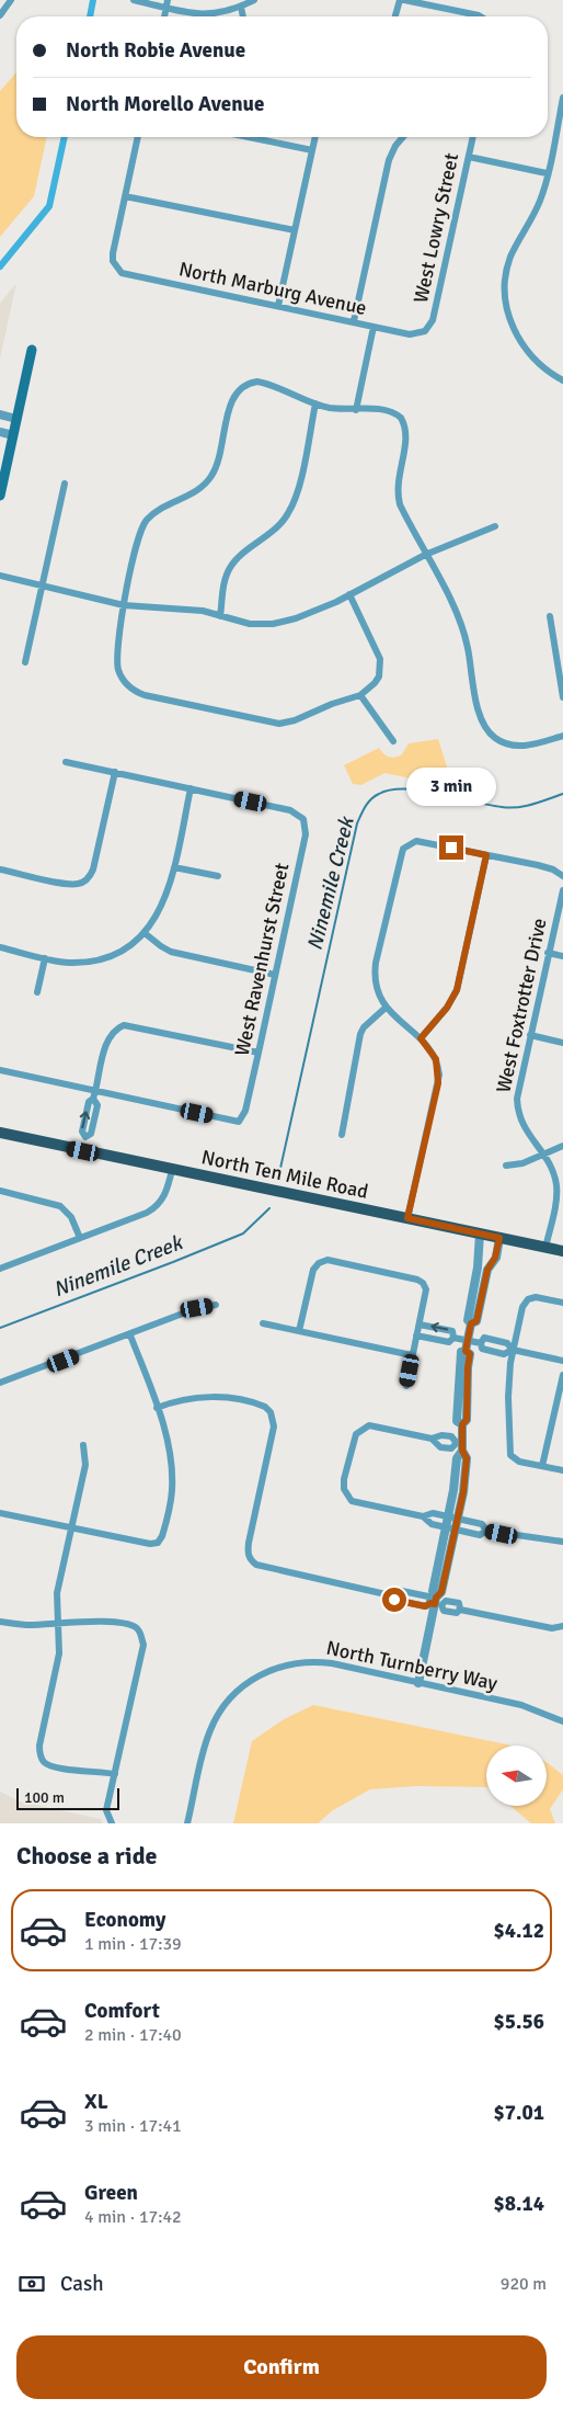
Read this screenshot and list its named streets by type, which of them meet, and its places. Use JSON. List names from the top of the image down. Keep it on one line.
{"streets":{"main road":["North Ten Mile Road"],"street":["West Lowry Street","North Marburg Avenue","West Ravenhurst Street","West Foxtrotter Drive","North Turnberry Way"]},"crossings":[["West Lowry Street","North Marburg Avenue"],["West Foxtrotter Drive","North Ten Mile Road"]],"water":["Ninemile Creek"],"scale_bar":"100 m","north":"left","page":{"banner":["North Robie Avenue","North Morello Avenue"],"bubble":"3 min","scale":"100 m","heading":"Choose a ride","list":[{"name":"Economy","note":"1 min · 17:39","value":"$4.12"},{"name":"Comfort","note":"2 min · 17:40","value":"$5.56"},{"name":"XL","note":"3 min · 17:41","value":"$7.01"},{"name":"Green","note":"4 min · 17:42","value":"$8.14"}],"pay":["Cash","920 m"],"buttons":"Confirm"}}
